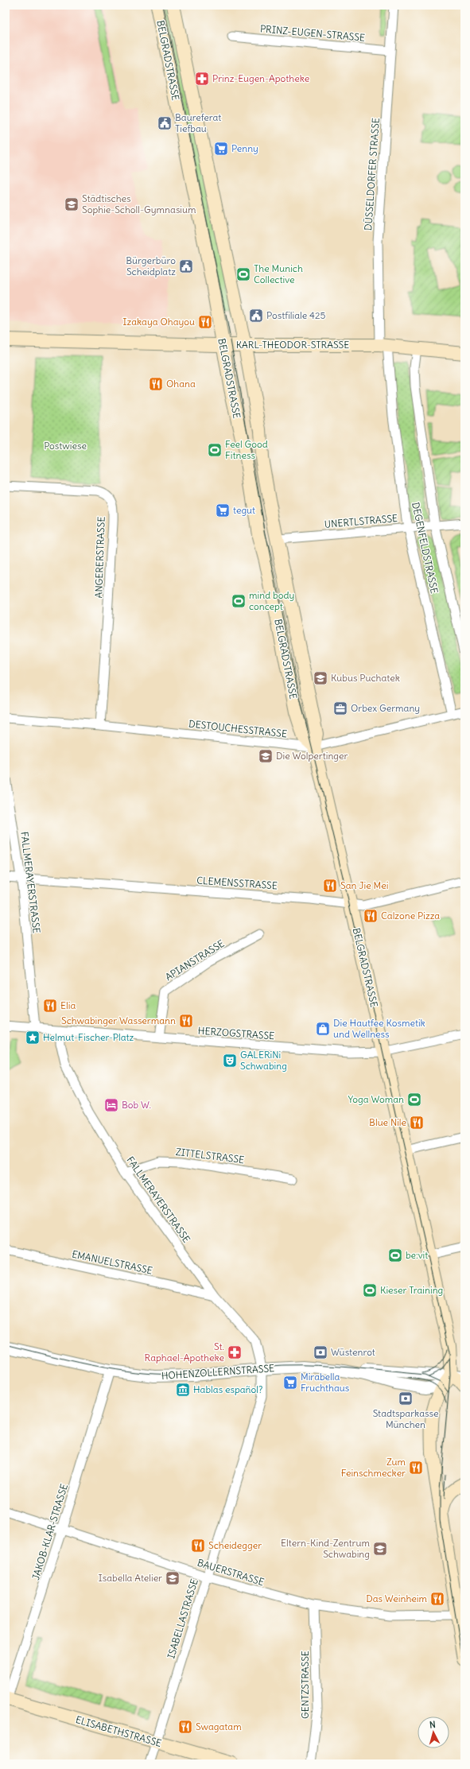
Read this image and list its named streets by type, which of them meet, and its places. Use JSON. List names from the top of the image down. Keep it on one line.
{"streets":{"main road":["BELGRADSTRASSE","KARL-THEODOR-STRASSE","ELISABETHSTRASSE"],"street":["PRINZ-EUGEN-STRASSE","DÜSSELDORFER STRASSE","UNERTLSTRASSE","DEGENFELDSTRASSE","ANGERERSTRASSE","DESTOUCHESSTRASSE","FALLMERAYERSTRASSE","CLEMENSSTRASSE","APIANSTRASSE","HERZOGSTRASSE","ZITTELSTRASSE","EMANUELSTRASSE","HOHENZOLLERNSTRASSE","JAKOB-KLAR-STRASSE","BAUERSTRASSE","ISABELLASTRASSE","GENTZSTRASSE"]},"crossings":[["PRINZ-EUGEN-STRASSE","DÜSSELDORFER STRASSE"],["BELGRADSTRASSE","KARL-THEODOR-STRASSE"],["BELGRADSTRASSE","UNERTLSTRASSE"],["BELGRADSTRASSE","DESTOUCHESSTRASSE"],["BELGRADSTRASSE","CLEMENSSTRASSE"],["BELGRADSTRASSE","HERZOGSTRASSE"],["BELGRADSTRASSE","HOHENZOLLERNSTRASSE"],["DÜSSELDORFER STRASSE","KARL-THEODOR-STRASSE"],["DÜSSELDORFER STRASSE","DEGENFELDSTRASSE"],["KARL-THEODOR-STRASSE","DEGENFELDSTRASSE"],["UNERTLSTRASSE","DEGENFELDSTRASSE"],["DEGENFELDSTRASSE","DESTOUCHESSTRASSE"],["ANGERERSTRASSE","DESTOUCHESSTRASSE"],["FALLMERAYERSTRASSE","CLEMENSSTRASSE"],["FALLMERAYERSTRASSE","HERZOGSTRASSE"],["FALLMERAYERSTRASSE","ZITTELSTRASSE"],["FALLMERAYERSTRASSE","EMANUELSTRASSE"],["FALLMERAYERSTRASSE","HOHENZOLLERNSTRASSE"],["FALLMERAYERSTRASSE","ISABELLASTRASSE"],["APIANSTRASSE","HERZOGSTRASSE"],["HOHENZOLLERNSTRASSE","JAKOB-KLAR-STRASSE"],["HOHENZOLLERNSTRASSE","ISABELLASTRASSE"],["JAKOB-KLAR-STRASSE","BAUERSTRASSE"],["JAKOB-KLAR-STRASSE","ELISABETHSTRASSE"],["BAUERSTRASSE","ISABELLASTRASSE"],["BAUERSTRASSE","GENTZSTRASSE"],["ISABELLASTRASSE","ELISABETHSTRASSE"]],"parks":["Postwiese"],"places":{"pharmacy":["Prinz-Eugen-Apotheke","St. Raphael-Apotheke"],"public building":["Baureferat Tiefbau","Bürgerbüro Scheidplatz","Postfiliale 425"],"supermarket":["Penny","tegut","Mirabella Fruchthaus"],"school or university":["Städtisches Sophie-Scholl-Gymnasium","Kubus Puchatek","Die Wolpertinger","Eltern-Kind-Zentrum Schwabing","Isabella Atelier"],"sports":["The Munich Collective","Feel Good Fitness","mind body concept","Yoga Woman","be:vit","Kieser Training"],"restaurant":["Izakaya Ohayou","Ohana","San Jie Mei","Calzone Pizza","Elia","Schwabinger Wassermann","Blue Nile","Zum Feinschmecker","Scheidegger","Das Weinheim","Swagatam"],"office":["Orbex Germany"],"shop":["Die Hautfee Kosmetik und Wellness"],"place":["Helmut-Fischer-Platz"],"theatre":["GALERiNi Schwabing"],"hotel":["Bob W."],"bank":["Wüstenrot","Stadtsparkasse München"],"museum":["Hablas español?"]},"north":"top"}
